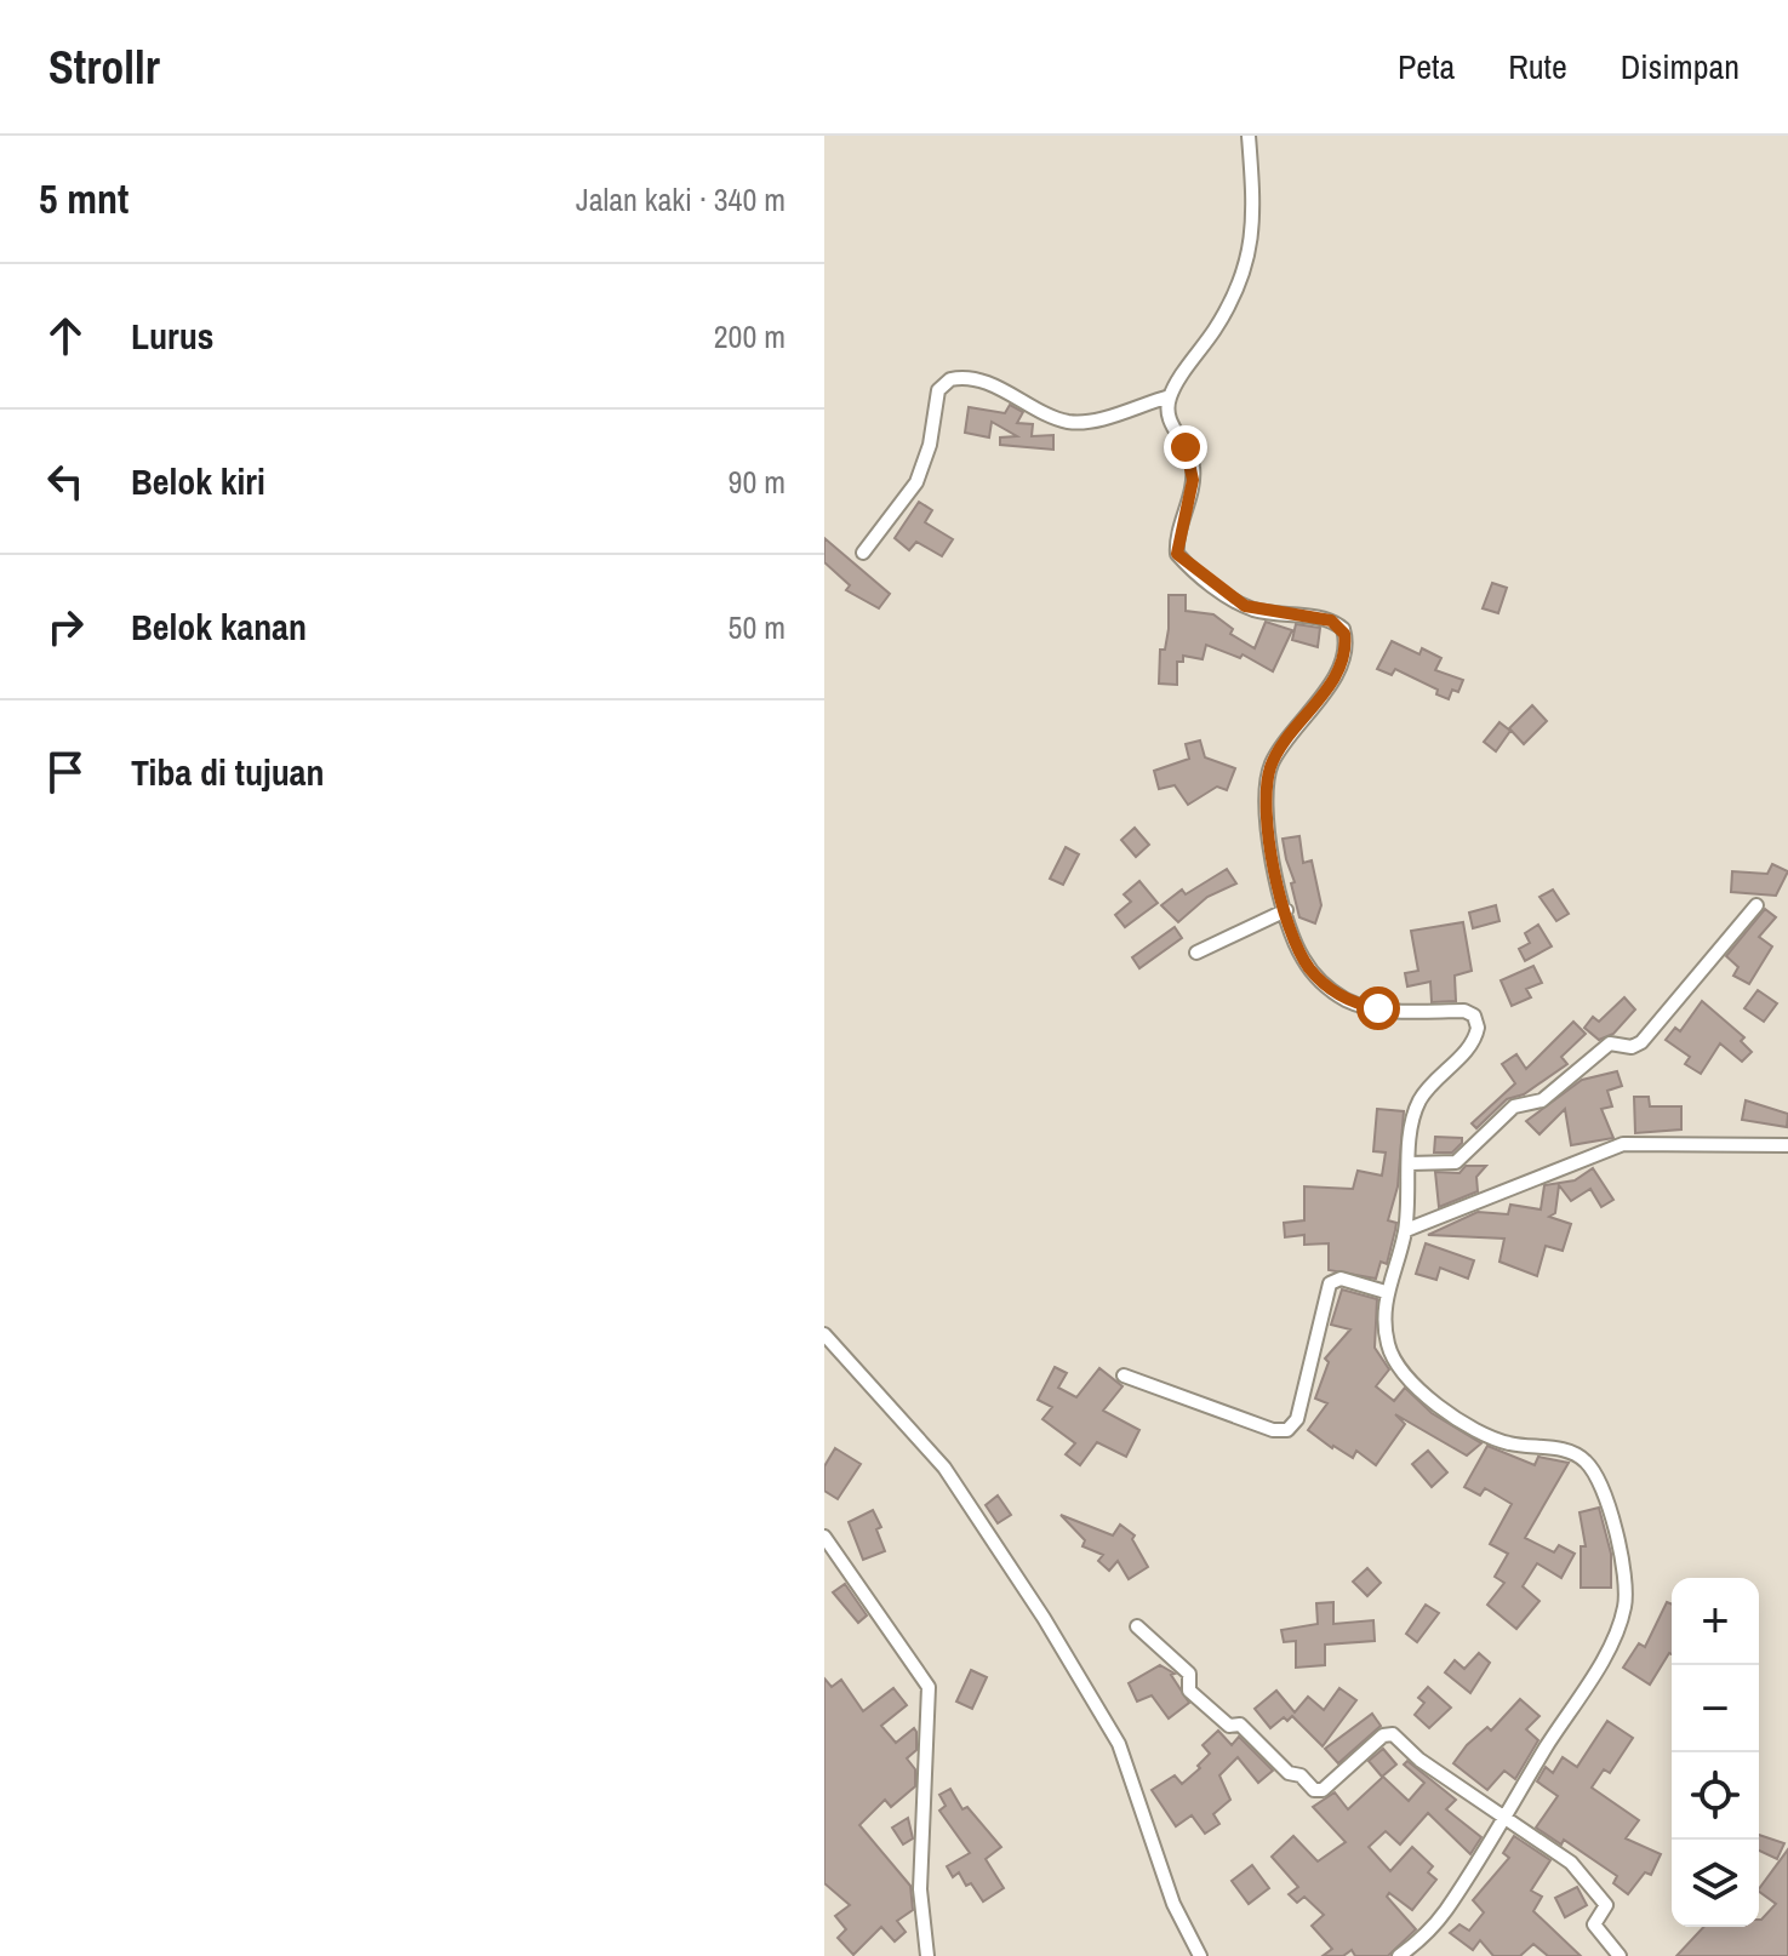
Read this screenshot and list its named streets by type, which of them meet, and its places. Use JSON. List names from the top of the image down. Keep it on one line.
{"page":{"header":"Strollr","nav":["Peta","Rute","Disimpan"],"heading":["5 mnt","Jalan kaki · 340 m"],"list":[["Lurus","200 m"],["Belok kiri","90 m"],["Belok kanan","50 m"],"Tiba di tujuan"],"map_buttons":["+","−"]}}
